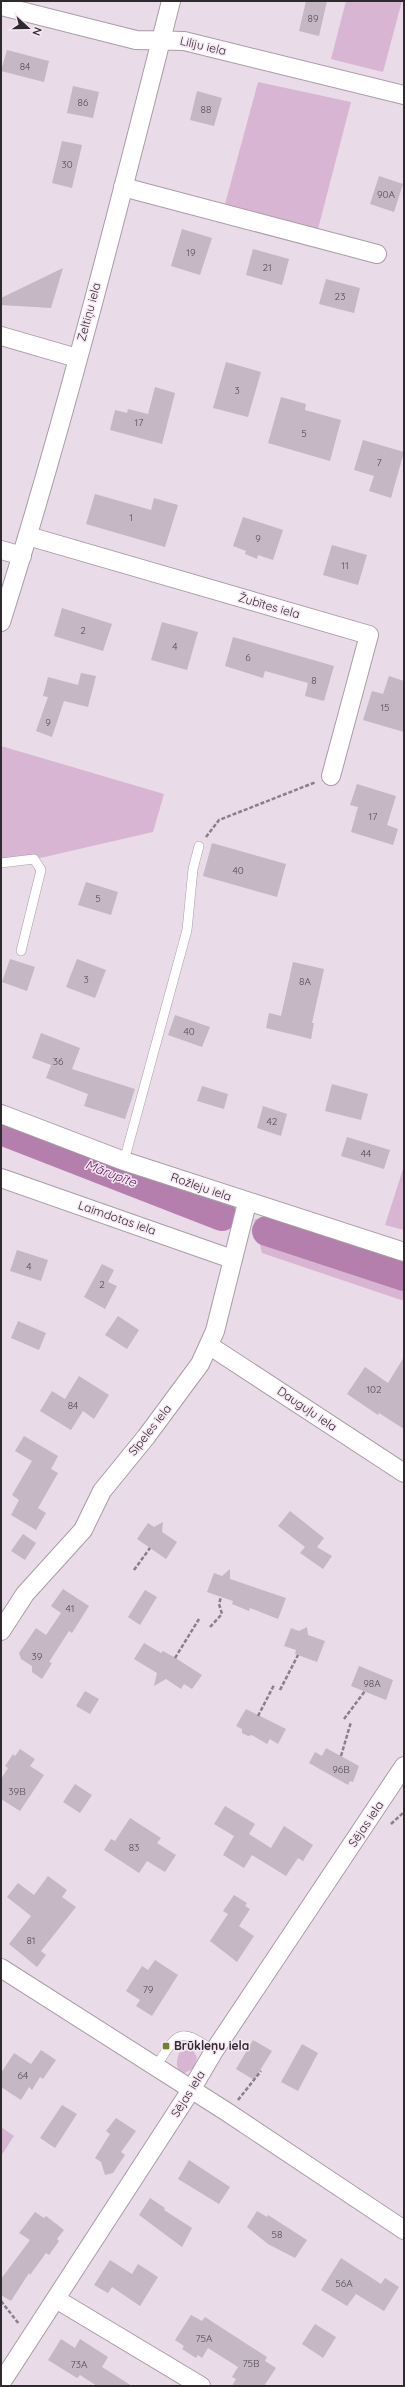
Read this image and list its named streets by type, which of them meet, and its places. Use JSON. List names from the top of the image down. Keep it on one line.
{"streets":{"street":["Liliju iela","Zeltiņu iela","Žubītes iela","Rožleju iela","Laimdotas iela","Dauguļu iela","Sīpeles iela","Sējas iela"]},"crossings":[["Liliju iela","Zeltiņu iela"],["Zeltiņu iela","Žubītes iela"],["Rožleju iela","Sīpeles iela"],["Laimdotas iela","Sīpeles iela"],["Dauguļu iela","Sīpeles iela"]],"water":["Mārupīte"],"places":{"transit":["Brūkleņu iela"]},"house_numbers":["89","84","86","88","30","90A","19","21","23","3","17","5","7","1","9","11","2","4","6","8","15","9","17","40","5","3","8A","40","36","42","44","4","2","102","84","41","39","98A","96B","39B","83","81","79","64","58","56A","75A","75B","73A"],"north":"right"}
